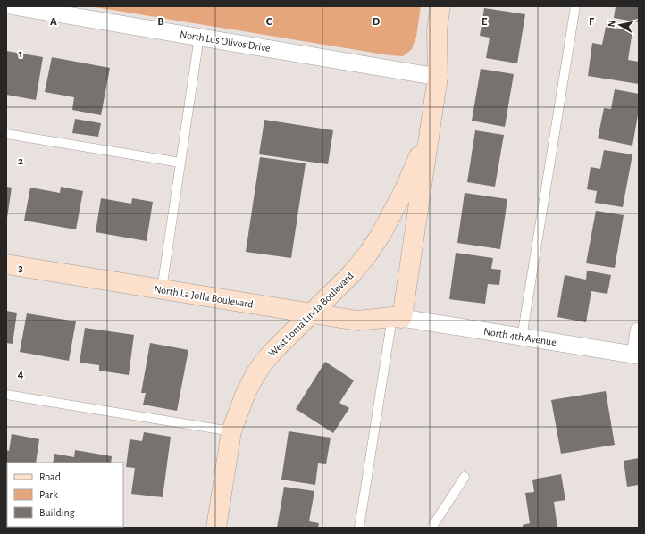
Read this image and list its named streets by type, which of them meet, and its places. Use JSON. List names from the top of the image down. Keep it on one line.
{"streets":{"street":["North Los Olivos Drive","North La Jolla Boulevard","West Loma Linda Boulevard","North 4th Avenue"]},"crossings":[["North Los Olivos Drive","West Loma Linda Boulevard"],["North La Jolla Boulevard","West Loma Linda Boulevard"],["North La Jolla Boulevard","North 4th Avenue"],["West Loma Linda Boulevard","North 4th Avenue"]],"legend":["Road","Park","Building"],"north":"left","grid":{"columns":["A","B","C","D","E","F"],"rows":["1","2","3","4"]}}
